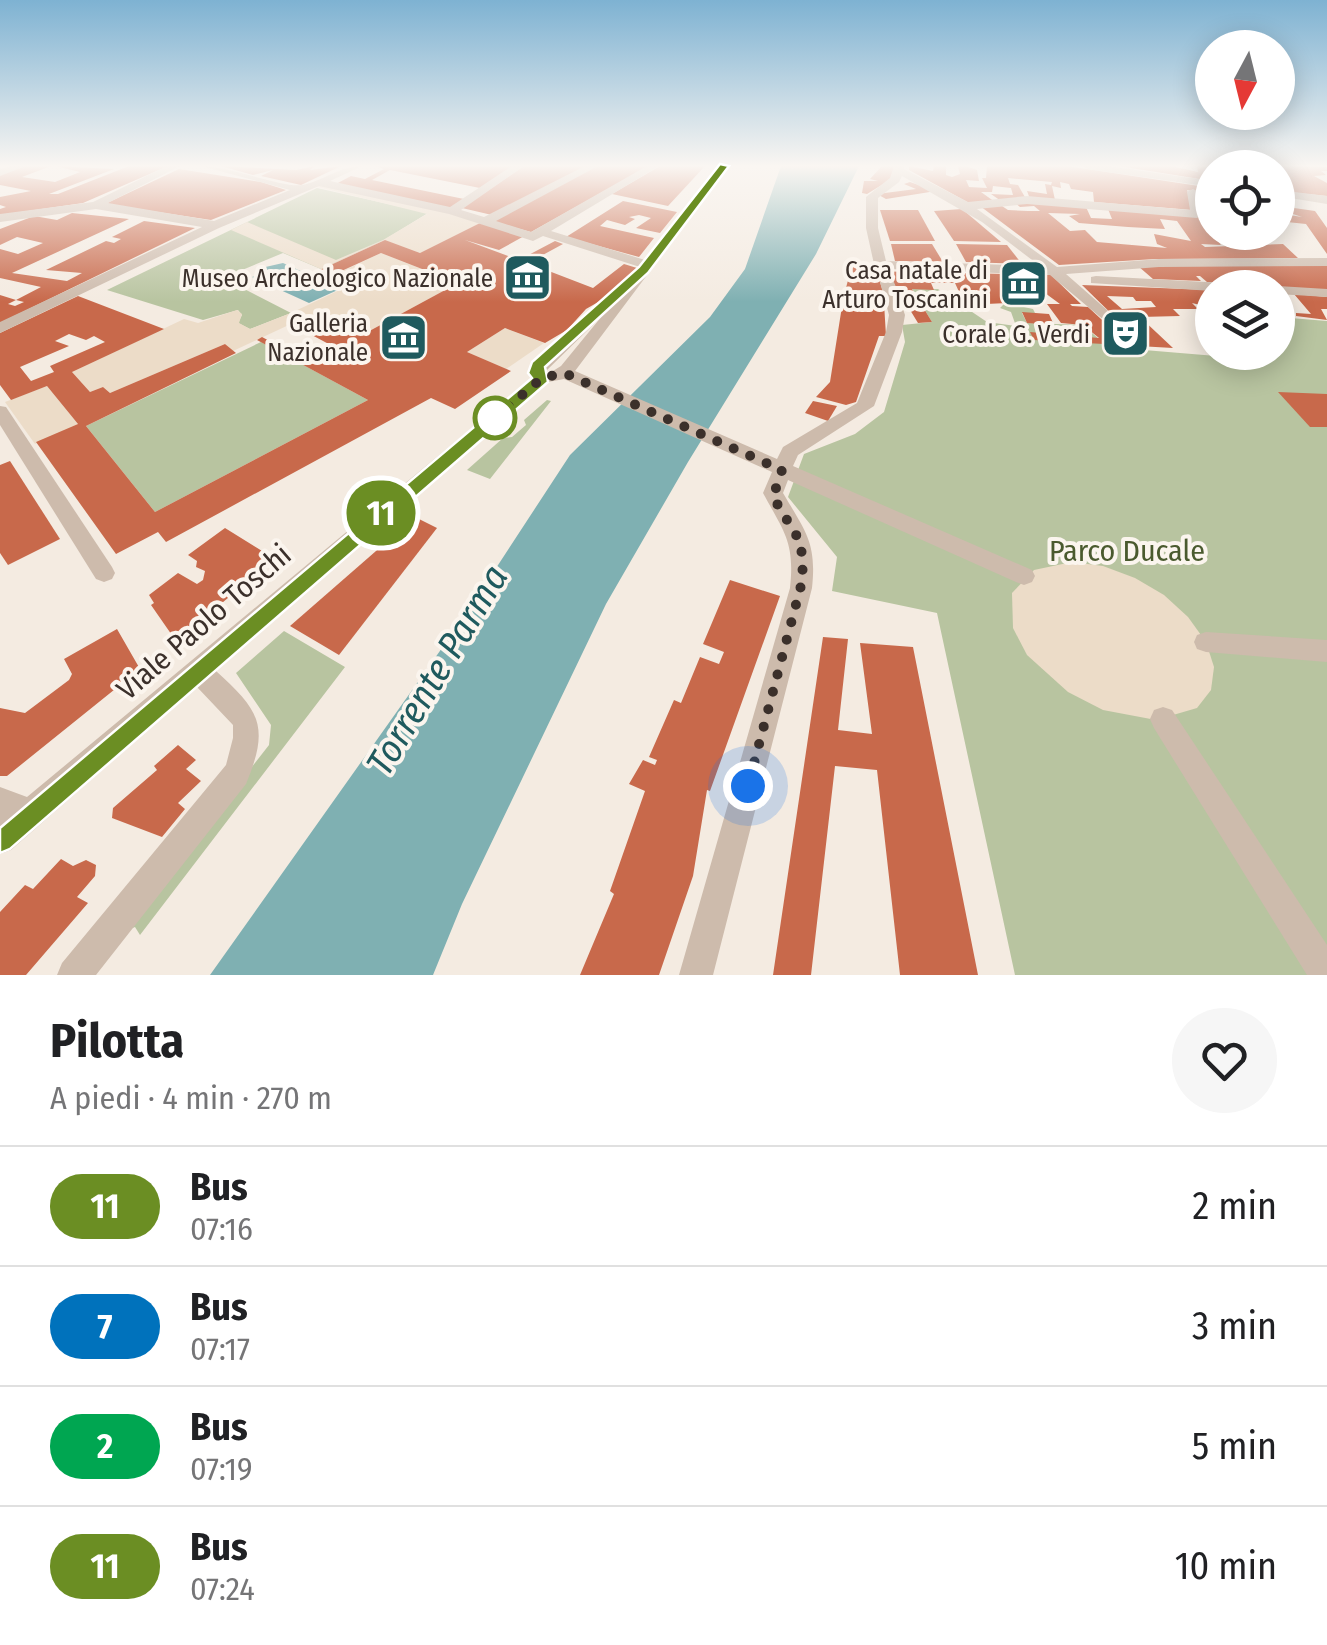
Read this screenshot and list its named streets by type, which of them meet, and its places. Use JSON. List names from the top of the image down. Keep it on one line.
{"streets":{"street":["Viale Paolo Toschi"]},"water":["Torrente Parma"],"parks":["Parco Ducale"],"places":{"museum":["Museo Archeologico Nazionale","Casa natale di Arturo Toscanini","Galleria Nazionale"],"theatre":["Corale G. Verdi"]},"lines":["bus line 11"],"north":"bottom","page":{"on_map":"11","heading":["Pilotta","A piedi · 4 min · 270 m"],"list":[{"mark":"11","name":"Bus","note":"07:16","value":"2 min"},{"mark":"7","name":"Bus","note":"07:17","value":"3 min"},{"mark":"2","name":"Bus","note":"07:19","value":"5 min"},{"mark":"11","name":"Bus","note":"07:24","value":"10 min"}]}}
